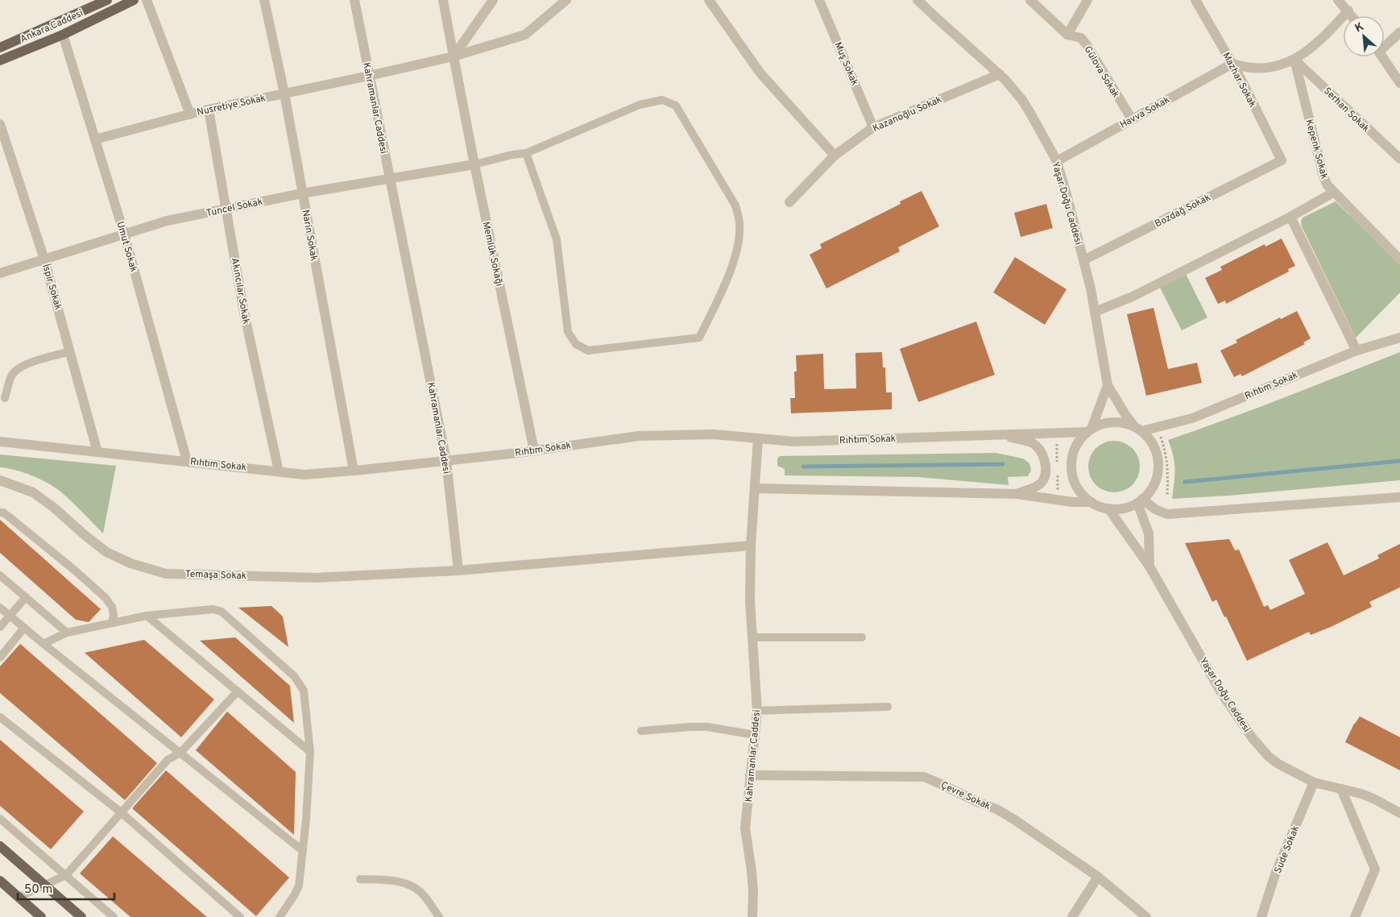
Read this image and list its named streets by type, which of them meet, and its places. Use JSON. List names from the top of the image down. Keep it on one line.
{"streets":{"main road":["Ankara Caddesi"],"street":["Muş Sokak","Gülova Sokak","Mazhar Sokak","Nusretiye Sokak","Kahramanlar Caddesi","Serhan Sokak","Havva Sokak","Kazanoğlu Sokak","Kepenk Sokak","Yaşar Doğu Caddesi","Tuncel Sokak","Bozdağ Sokak","Narin Sokak","Umut Sokak","Memlük Sokağı","İspir Sokak","Akıncılar Sokak","Rıhtım Sokak","Temaşa Sokak","Çevre Sokak","Sude Sokak"]},"crossings":[["Ankara Caddesi","Umut Sokak"],["Muş Sokak","Kazanoğlu Sokak"],["Gülova Sokak","Havva Sokak"],["Mazhar Sokak","Havva Sokak"],["Mazhar Sokak","Bozdağ Sokak"],["Nusretiye Sokak","Kahramanlar Caddesi"],["Nusretiye Sokak","Narin Sokak"],["Nusretiye Sokak","Umut Sokak"],["Nusretiye Sokak","Memlük Sokağı"],["Nusretiye Sokak","Akıncılar Sokak"],["Kahramanlar Caddesi","Tuncel Sokak"],["Kahramanlar Caddesi","Rıhtım Sokak"],["Kahramanlar Caddesi","Temaşa Sokak"],["Kahramanlar Caddesi","Çevre Sokak"],["Serhan Sokak","Kepenk Sokak"],["Havva Sokak","Yaşar Doğu Caddesi"],["Kazanoğlu Sokak","Yaşar Doğu Caddesi"],["Yaşar Doğu Caddesi","Bozdağ Sokak"],["Yaşar Doğu Caddesi","Rıhtım Sokak"],["Yaşar Doğu Caddesi","Sude Sokak"],["Tuncel Sokak","Narin Sokak"],["Tuncel Sokak","Umut Sokak"],["Tuncel Sokak","Memlük Sokağı"],["Tuncel Sokak","İspir Sokak"],["Tuncel Sokak","Akıncılar Sokak"],["Narin Sokak","Rıhtım Sokak"],["Umut Sokak","Rıhtım Sokak"],["Memlük Sokağı","Rıhtım Sokak"],["İspir Sokak","Rıhtım Sokak"],["Akıncılar Sokak","Rıhtım Sokak"]],"scale_bar":"50 m","north":"top left"}
